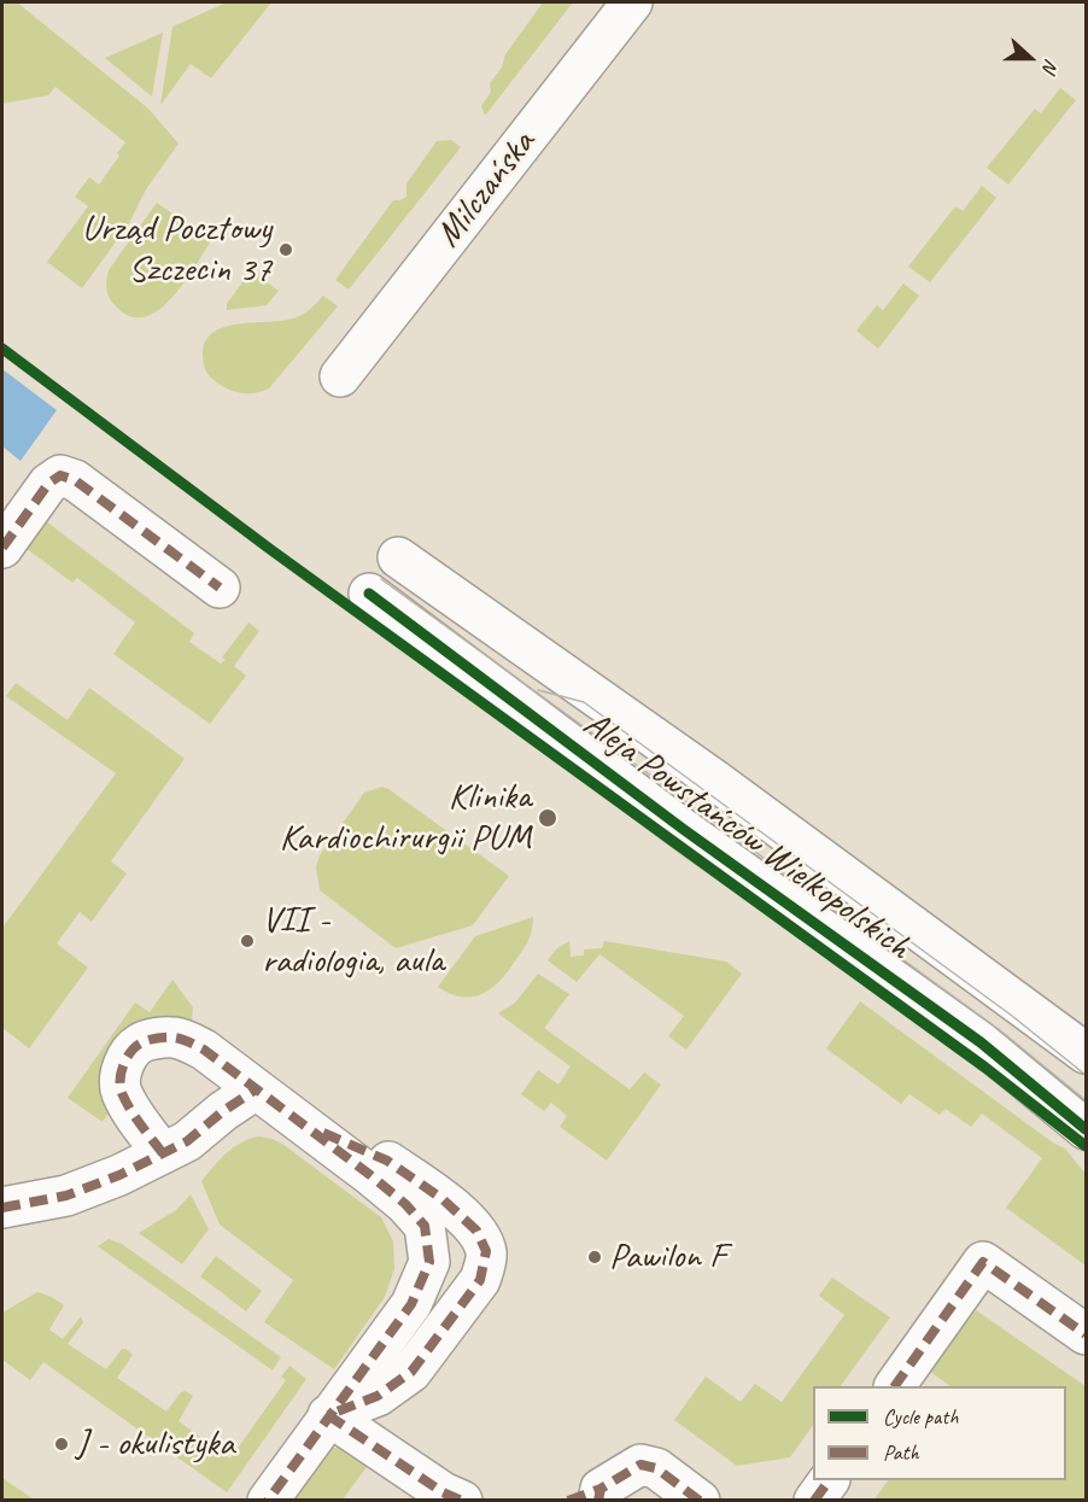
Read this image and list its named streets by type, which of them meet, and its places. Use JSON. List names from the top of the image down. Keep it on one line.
{"streets":{"street":["Milczańska","Aleja Powstańców Wielkopolskich"]},"places":["Urząd Pocztowy Szczecin 37","Klinika Kardiochirurgii PUM","VII - radiologia, aula","Pawilon F","J - okulistyka"],"legend":["Cycle path","Path"],"north":"right"}
